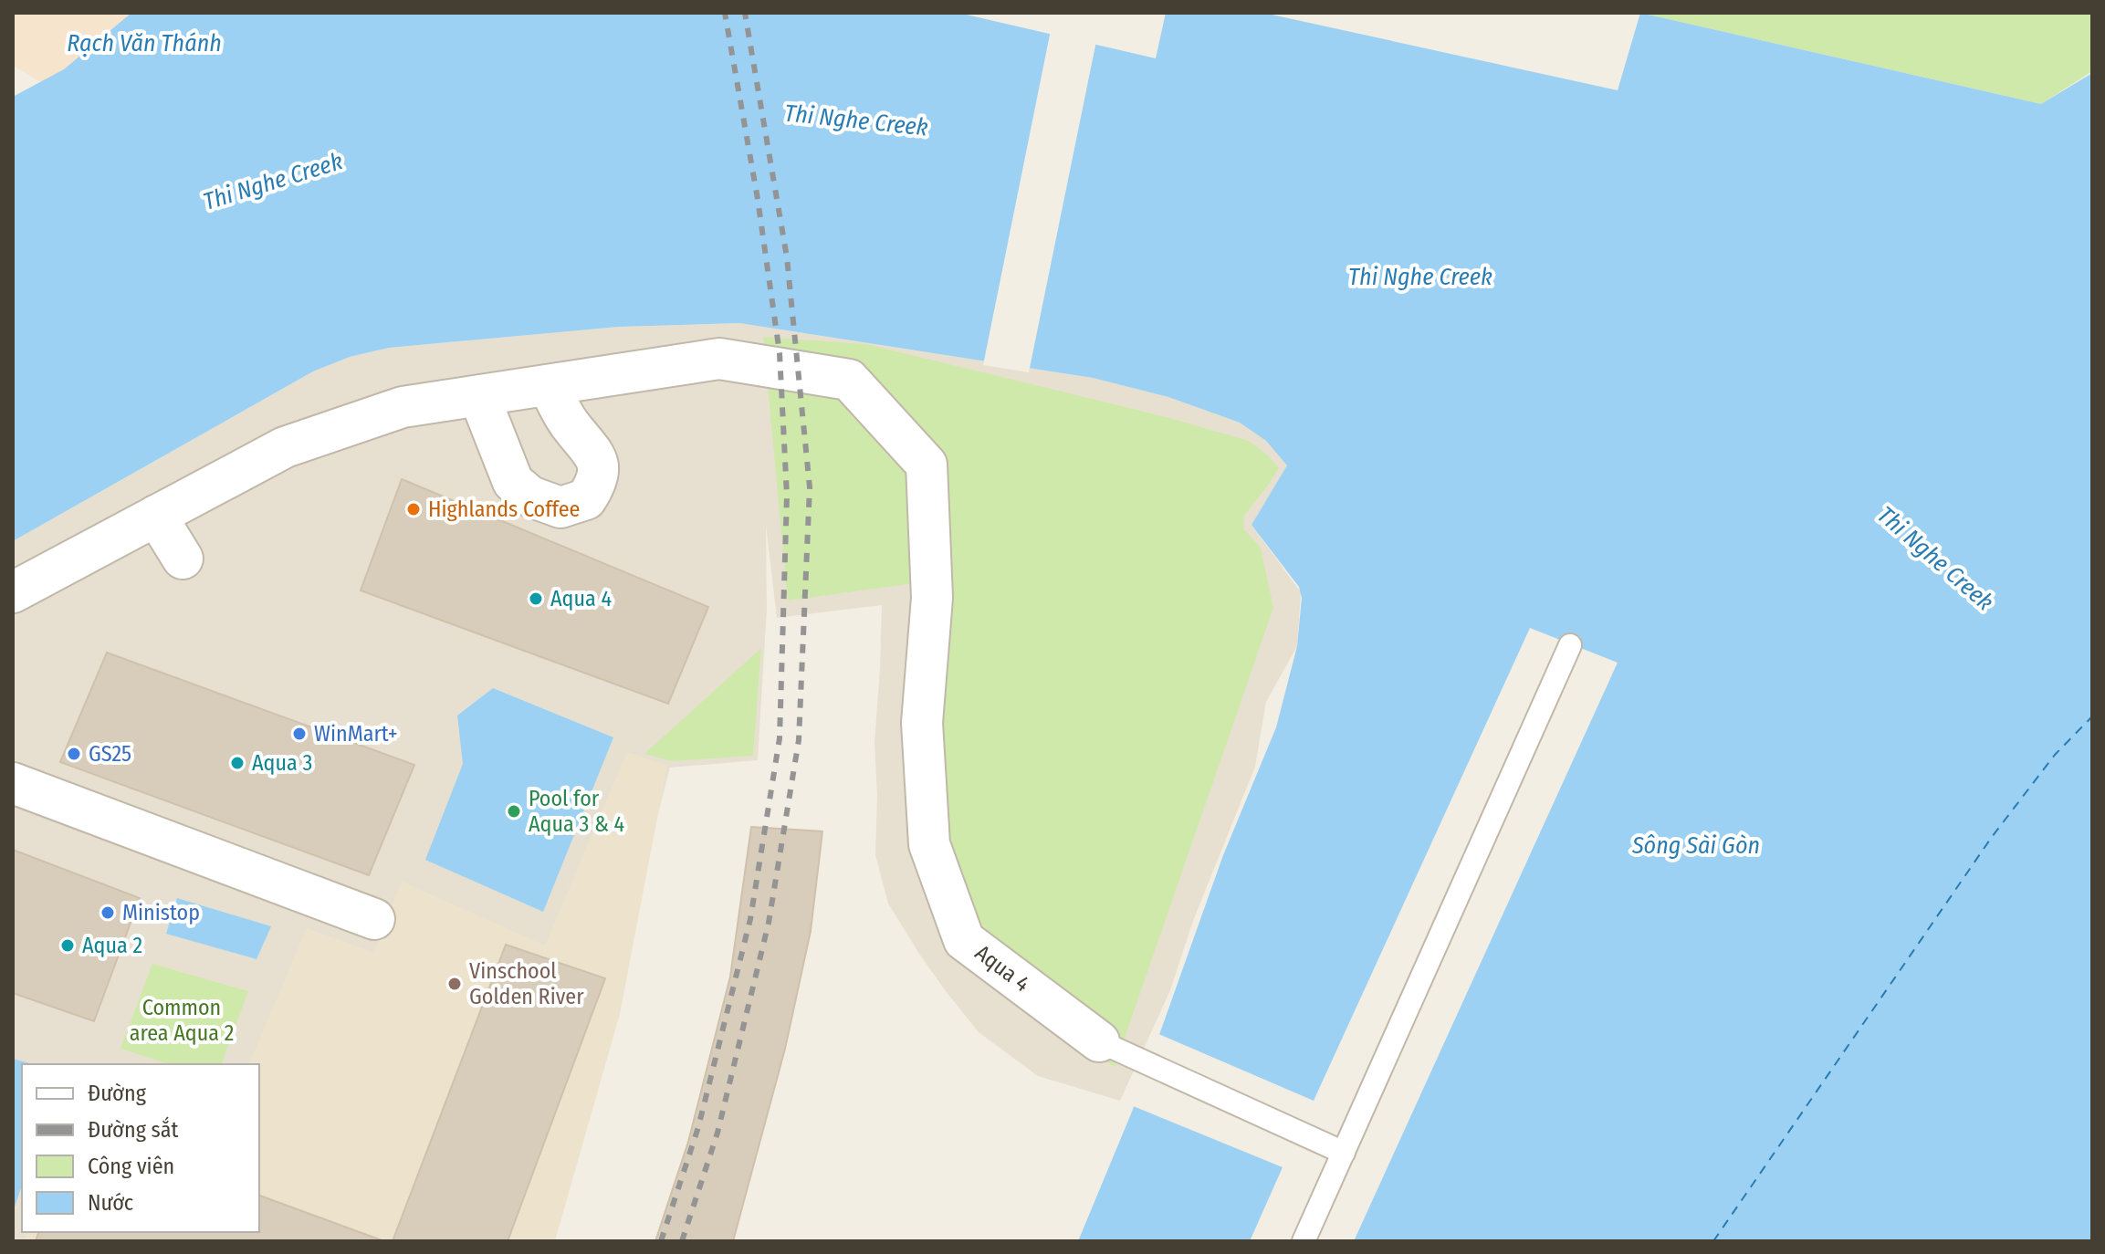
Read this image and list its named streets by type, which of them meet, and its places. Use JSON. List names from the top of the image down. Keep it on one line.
{"streets":{"street":["Aqua 4"]},"water":["Rạch Văn Thánh","Thi Nghe Creek","Sông Sài Gòn"],"parks":["Common area Aqua 2"],"places":["Highlands Coffee","Aqua 4","WinMart+","GS25","Aqua 3","Pool for Aqua 3 & 4","Ministop","Aqua 2","Vinschool Golden River"],"legend":["Đường","Đường sắt","Công viên","Nước"]}
